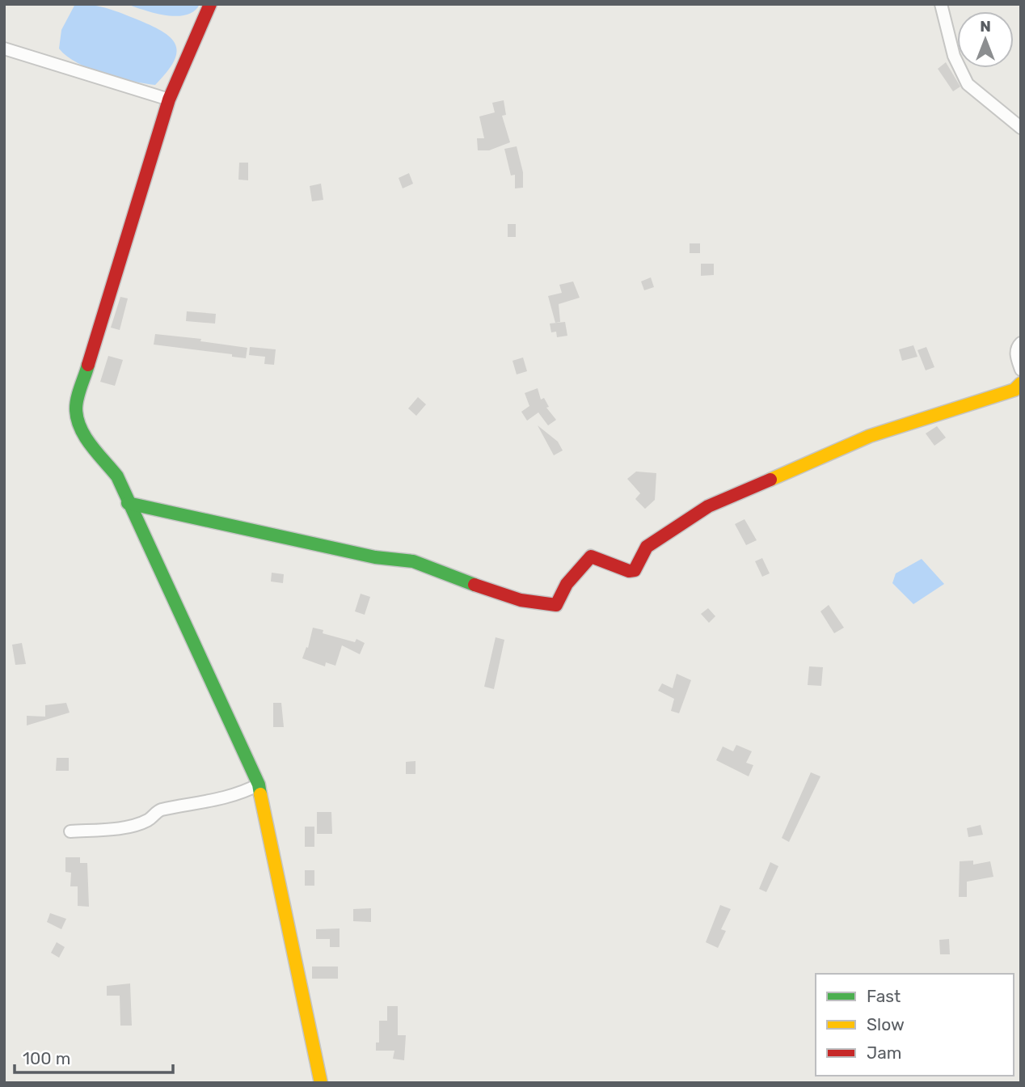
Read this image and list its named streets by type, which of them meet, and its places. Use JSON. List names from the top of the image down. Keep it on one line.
{"legend":["Fast","Slow","Jam"],"scale_bar":"100 m","north":"top"}
